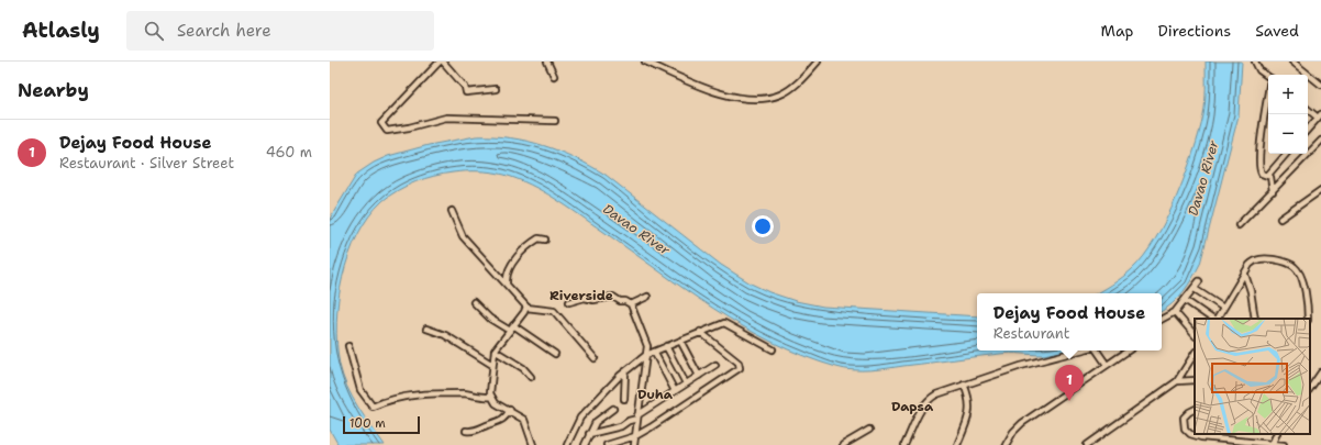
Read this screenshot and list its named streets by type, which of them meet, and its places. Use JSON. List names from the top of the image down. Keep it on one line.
{"districts":["Riverside","Duha","Dapsa"],"water":["Davao River"],"scale_bar":"100 m","page":{"header":"Atlasly","search":"Search here","nav":["Map","Directions","Saved"],"heading":"Nearby","map_buttons":["+","−"],"list":[{"mark":"1","name":"Dejay Food House","note":"Restaurant · Silver Street","value":"460 m"}],"popup":["Dejay Food House","Restaurant"],"pins":"1","scale":"100 m"}}
